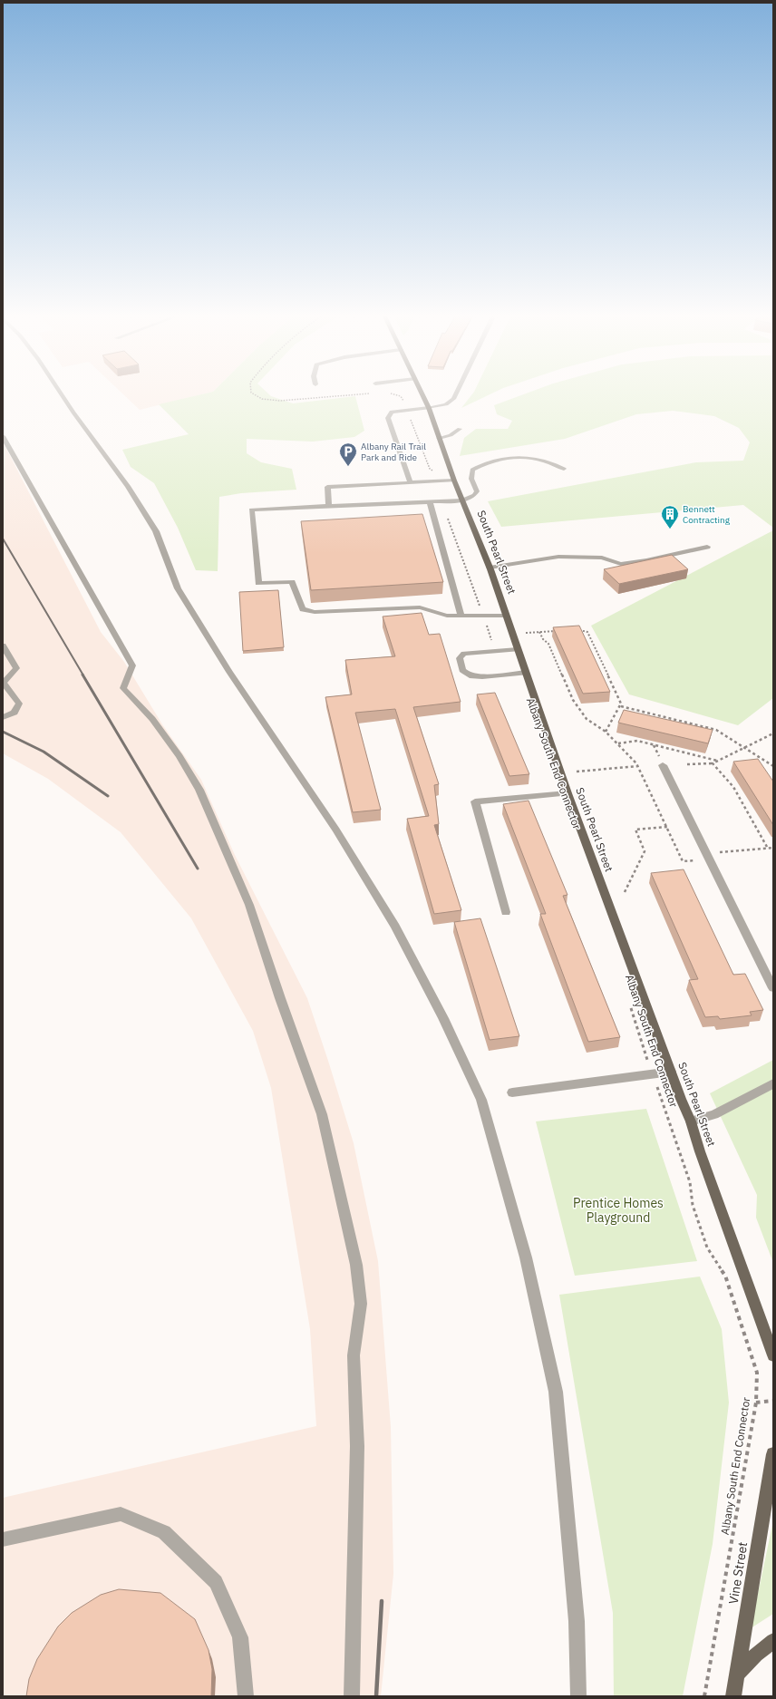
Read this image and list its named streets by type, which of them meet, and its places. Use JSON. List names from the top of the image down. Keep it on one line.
{"streets":{"main road":["South Pearl Street","Vine Street"],"path":["Albany South End Connector"]},"parks":["Prentice Homes Playground"],"places":{"parking":["Albany Rail Trail Park and Ride"],"building":["Bennett Contracting"]}}
